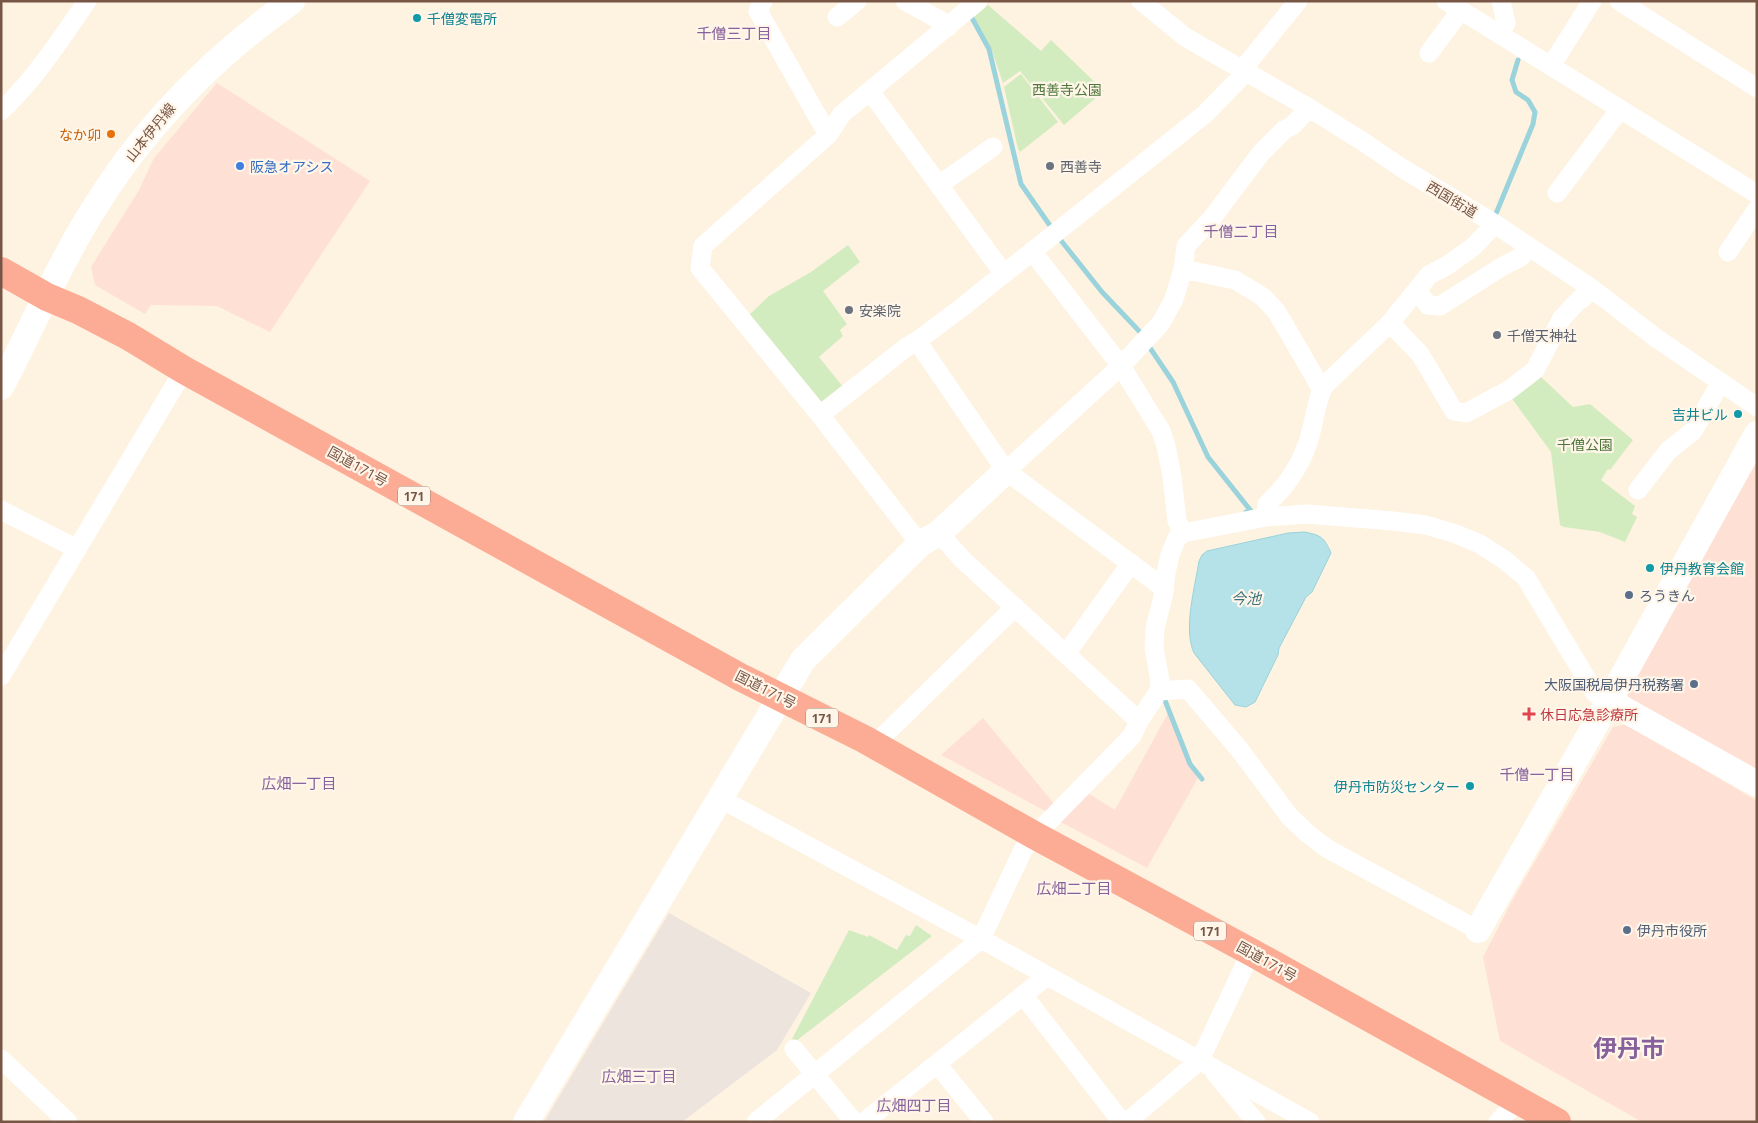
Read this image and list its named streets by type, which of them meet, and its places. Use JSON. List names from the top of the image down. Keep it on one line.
{"streets":{"highway":["国道171号","171"],"street":["山本伊丹線","西国街道"]},"crossings":[["山本伊丹線","国道171号"]],"districts":["千僧三丁目","千僧二丁目","千僧一丁目","広畑一丁目","広畑二丁目","伊丹市","広畑三丁目","広畑四丁目"],"water":["今池"],"parks":["西善寺公園","千僧公園"],"places":{"other":["千僧変電所","なか卯","阪急オアシス","西善寺","安楽院","千僧天神社","吉井ビル","伊丹教育会館","ろうきん","大阪国税局伊丹税務署","伊丹市防災センター","伊丹市役所"],"health":["休日応急診療所"]}}
